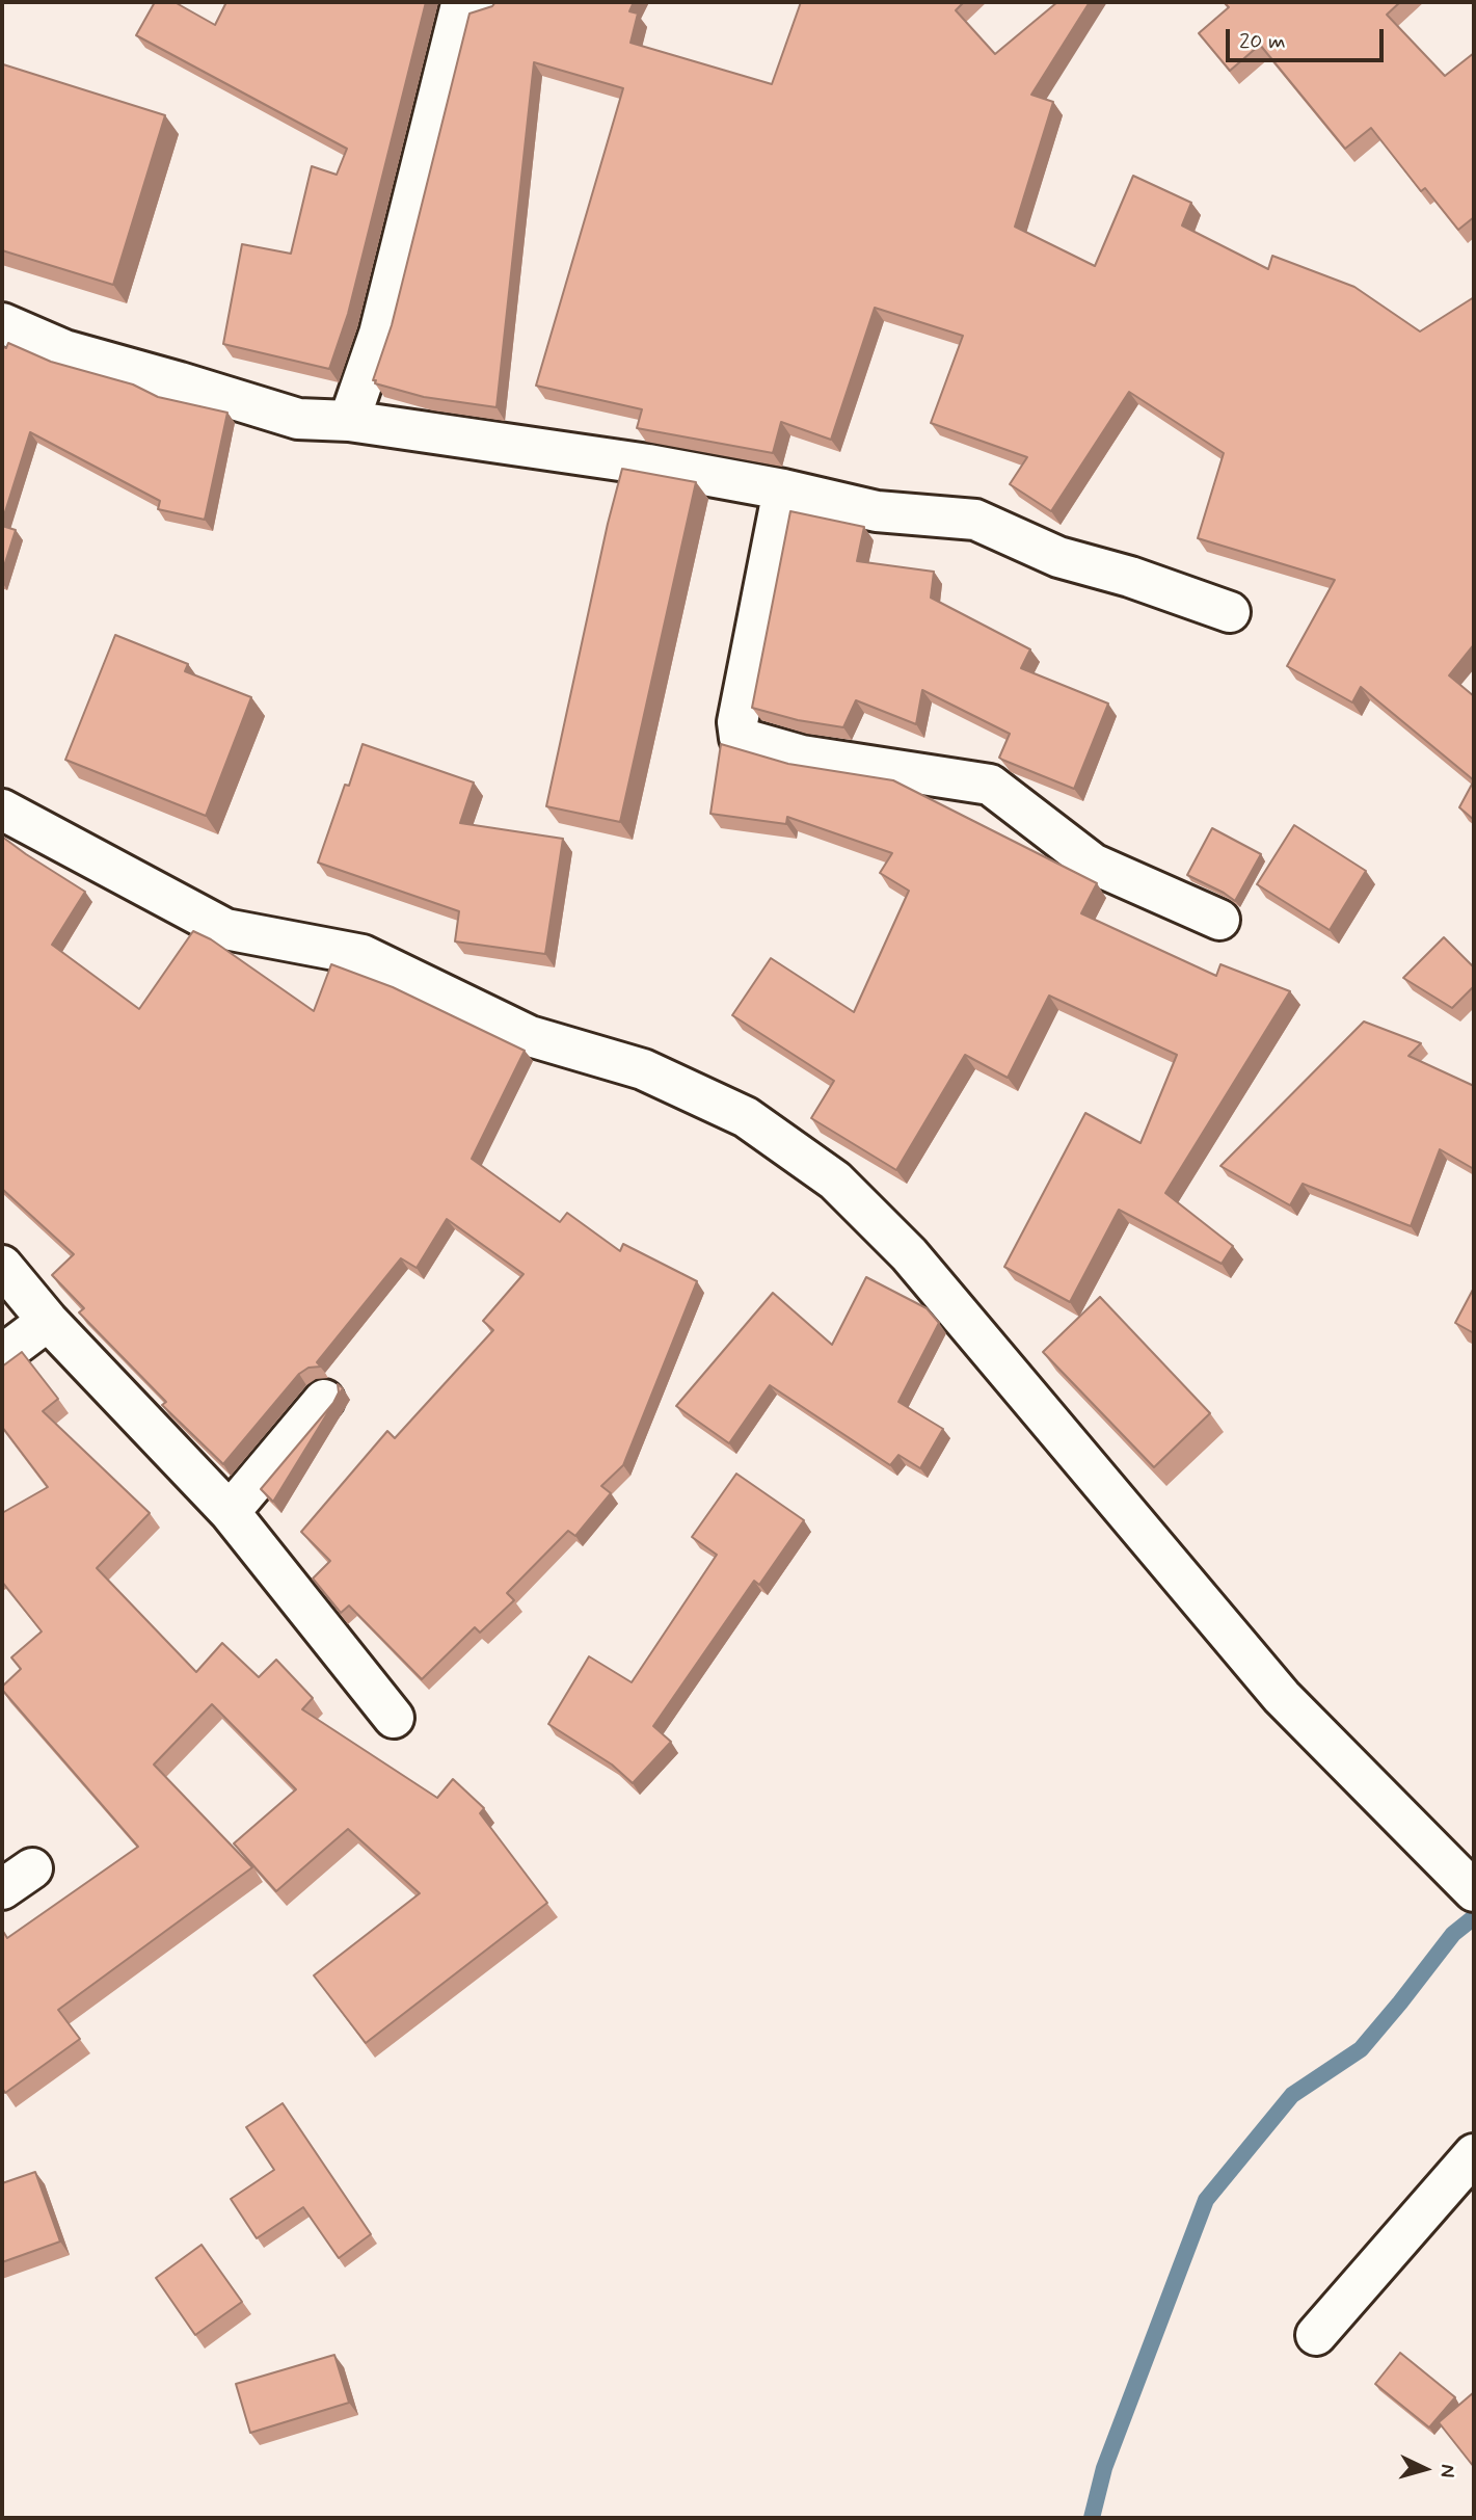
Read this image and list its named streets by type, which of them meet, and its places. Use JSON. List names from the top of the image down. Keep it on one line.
{"scale_bar":"20 m","north":"right"}
